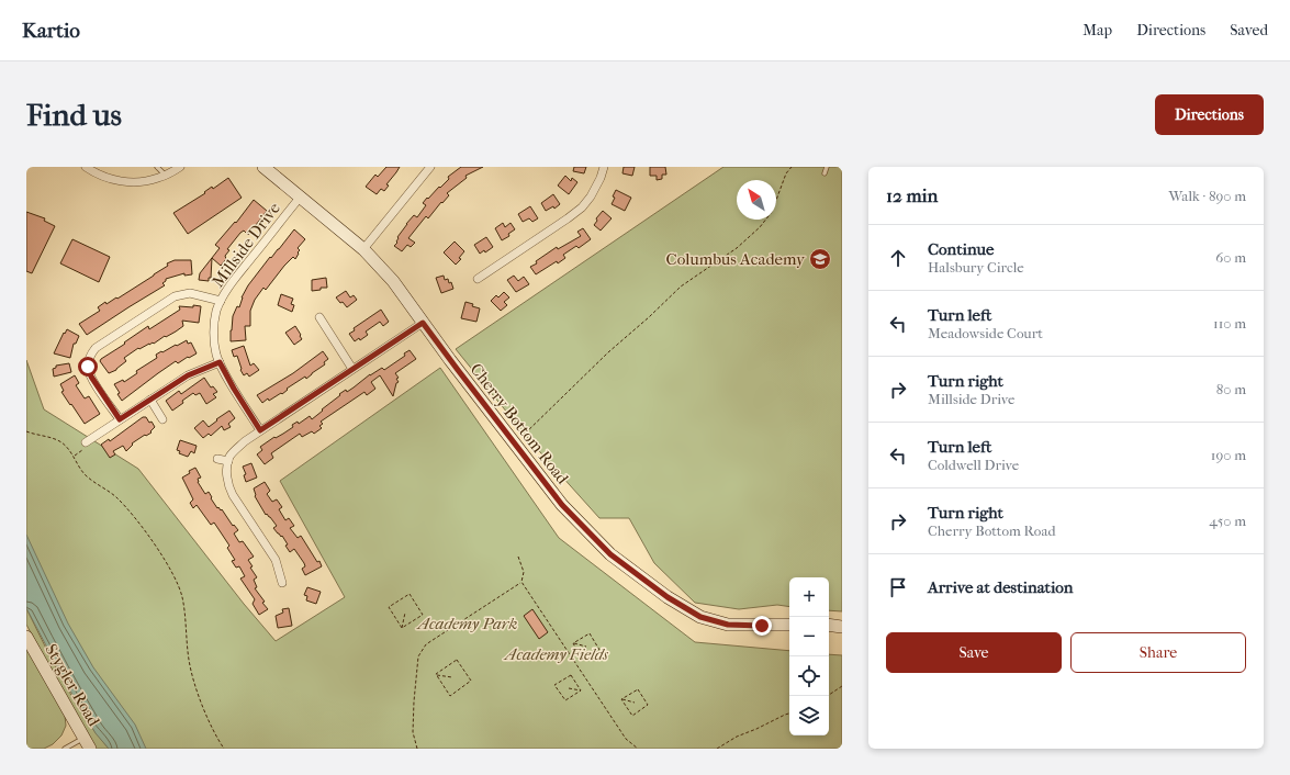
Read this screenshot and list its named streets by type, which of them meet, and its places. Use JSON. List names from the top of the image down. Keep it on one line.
{"streets":{"main road":["Cherry Bottom Road","Stygler Road"],"street":["Millside Drive"]},"crossings":[["Millside Drive","Cherry Bottom Road"]],"parks":["Academy Park","Academy Fields"],"places":{"school or university":["Columbus Academy"]},"north":"top left","page":{"header":"Kartio","nav":["Map","Directions","Saved"],"buttons":["Directions",["Save","Share"]],"title":"Find us","heading":["12 min","Walk · 890 m"],"list":[["Continue","Halsbury Circle","60 m"],["Turn left","Meadowside Court","110 m"],["Turn right","Millside Drive","80 m"],["Turn left","Coldwell Drive","190 m"],["Turn right","Cherry Bottom Road","450 m"],"Arrive at destination"],"map_buttons":["+","−"]}}
